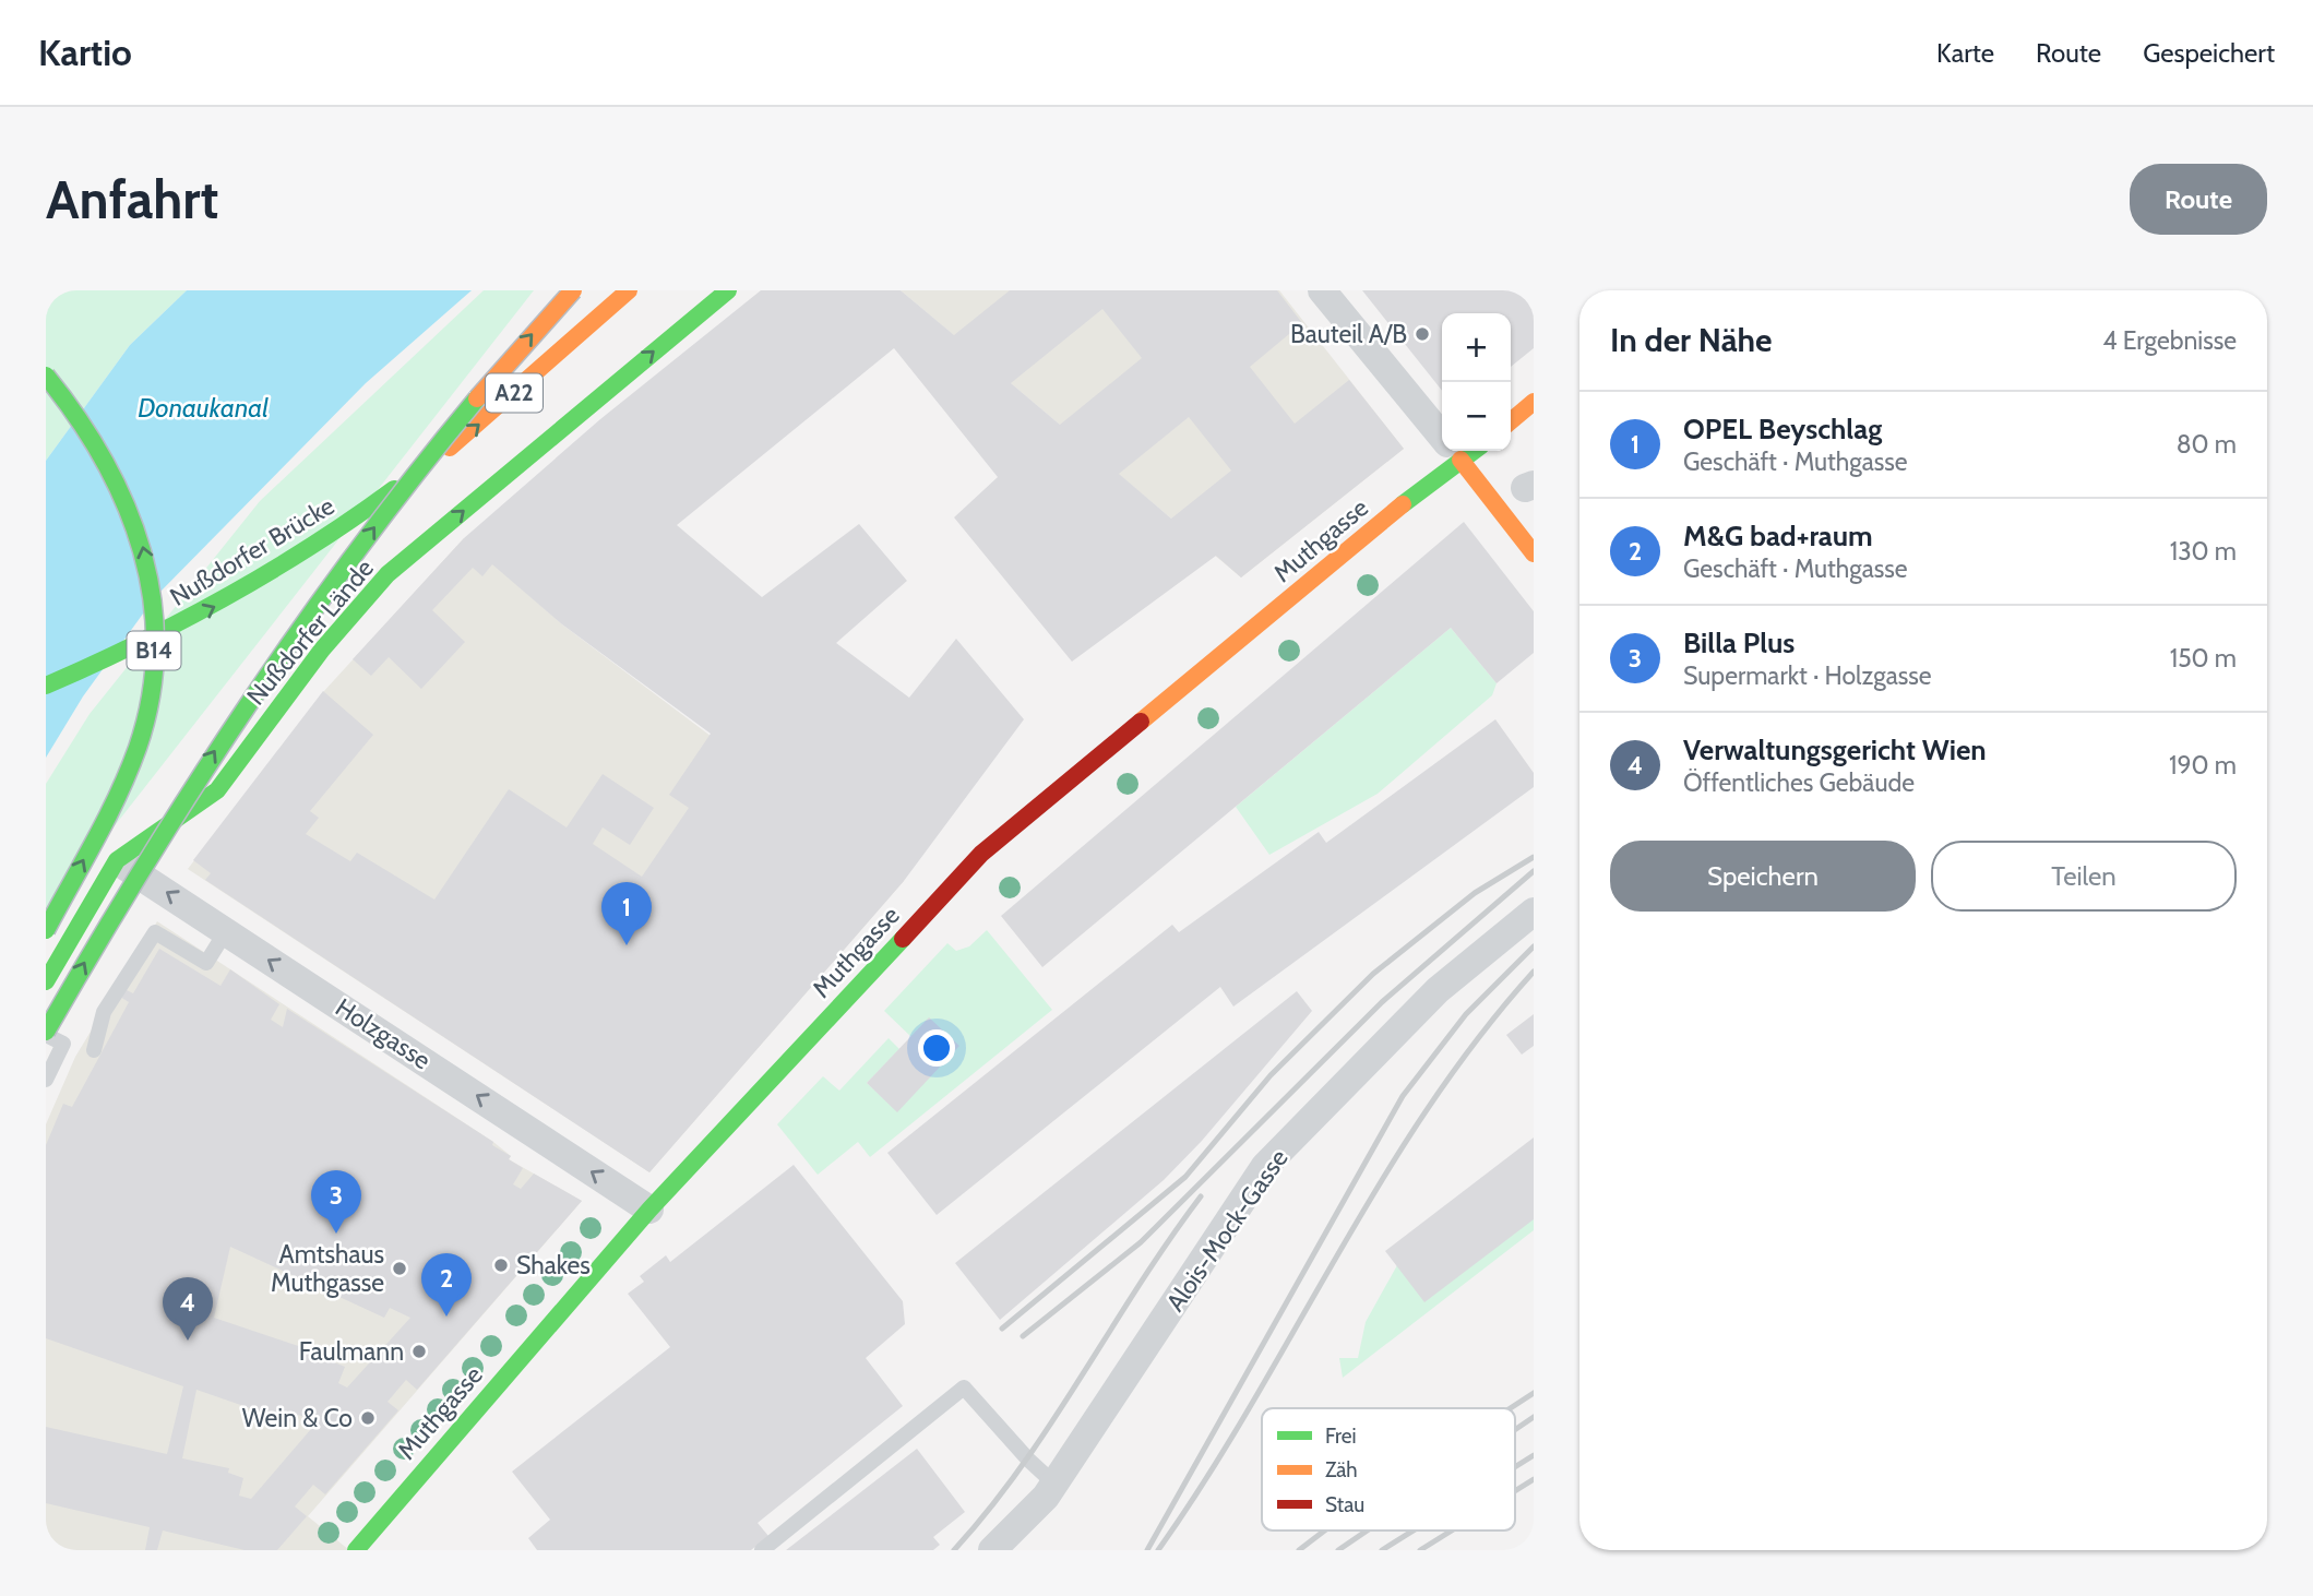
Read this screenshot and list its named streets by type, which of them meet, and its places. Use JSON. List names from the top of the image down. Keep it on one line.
{"streets":{"main road":["A22","Muthgasse","Nußdorfer Brücke","Nußdorfer Lände","B14"],"street":["Holzgasse","Alois-Mock-Gasse"]},"crossings":[["Muthgasse","Holzgasse"],["Nußdorfer Lände","Holzgasse"]],"one_way":["Holzgasse"],"water":["Donaukanal"],"places":["Bauteil A/B","Shakes","Amtshaus Muthgasse","Faulmann","Wein & Co"],"legend":["Frei","Zäh","Stau"],"page":{"header":"Kartio","nav":["Karte","Route","Gespeichert"],"buttons":["Route",["Speichern","Teilen"]],"title":"Anfahrt","heading":["In der Nähe","4 Ergebnisse"],"map_buttons":["+","−"],"list":[{"mark":"1","name":"OPEL Beyschlag","note":"Geschäft · Muthgasse","value":"80 m"},{"mark":"2","name":"M&G bad+raum","note":"Geschäft · Muthgasse","value":"130 m"},{"mark":"3","name":"Billa Plus","note":"Supermarkt · Holzgasse","value":"150 m"},{"mark":"4","name":"Verwaltungsgericht Wien","note":"Öffentliches Gebäude","value":"190 m"}],"pins":["1","3","2","4"]}}
